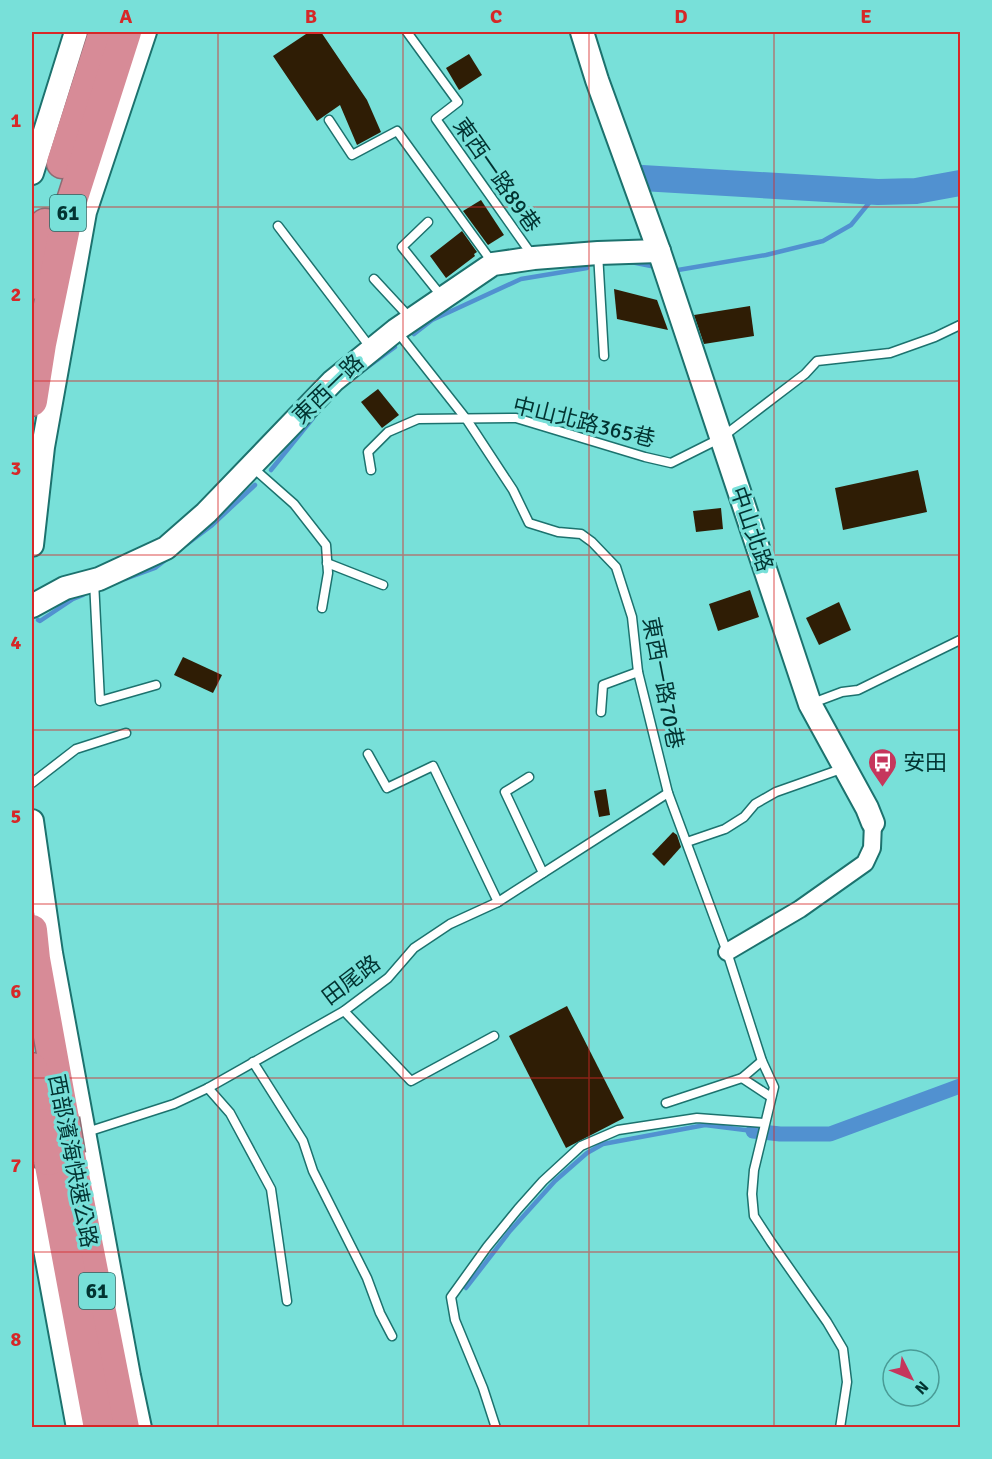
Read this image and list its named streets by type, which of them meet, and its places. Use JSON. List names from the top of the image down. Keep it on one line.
{"streets":{"highway":["61","西部濱海快速公路"],"street":["東西一路","中山北路"],"lane":["東西一路89巷","中山北路365巷","東西一路70巷","田尾路"]},"crossings":[["東西一路89巷","東西一路"],["東西一路","中山北路"],["東西一路","東西一路70巷"],["中山北路365巷","中山北路"],["中山北路365巷","東西一路70巷"],["中山北路","東西一路70巷"],["東西一路70巷","田尾路"],["田尾路","西部濱海快速公路"]],"places":{"bus stop":["安田"]},"north":"bottom right","grid":{"columns":["A","B","C","D","E"],"rows":["1","2","3","4","5","6","7","8"]}}
